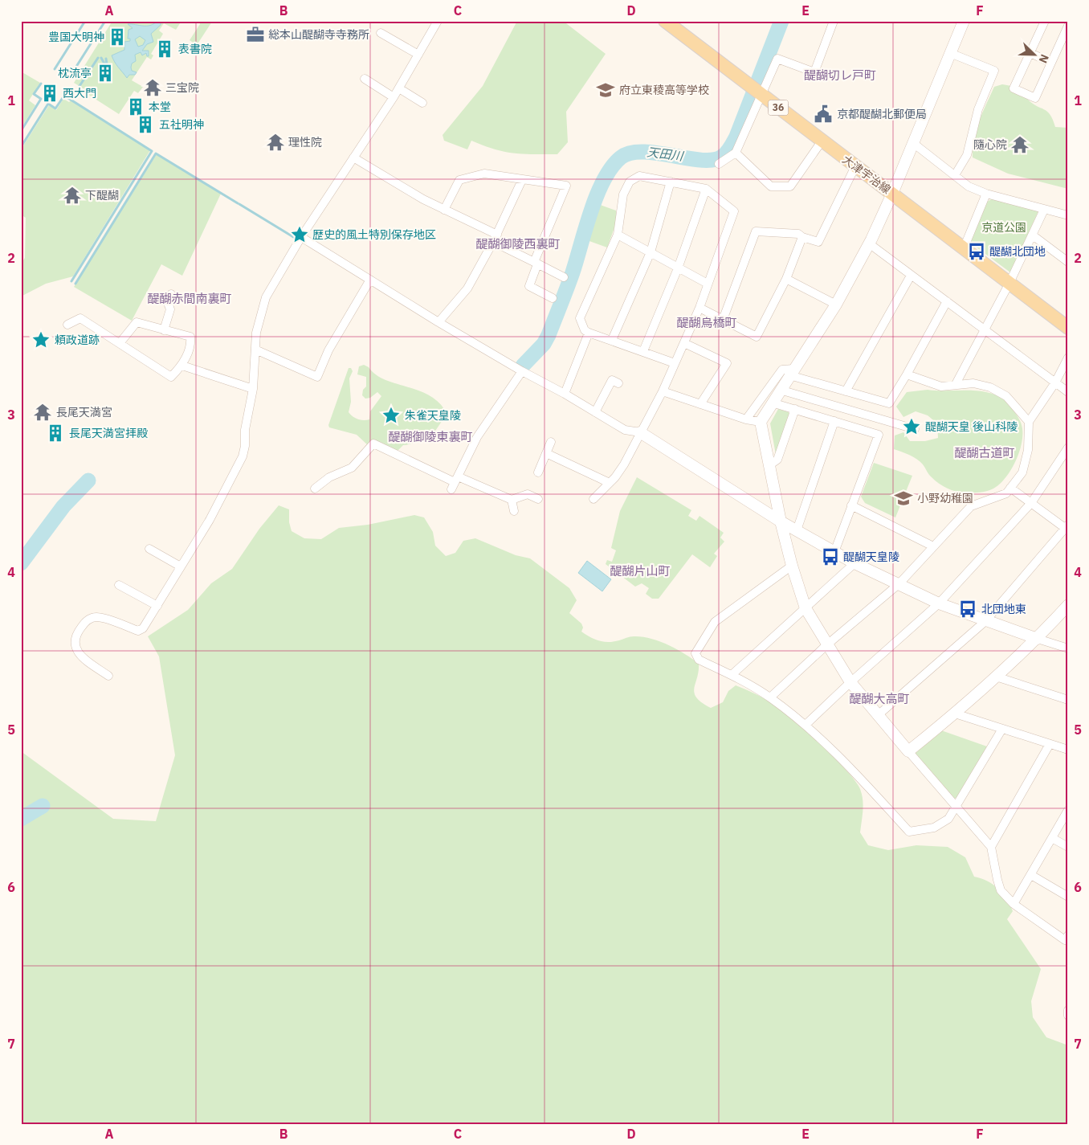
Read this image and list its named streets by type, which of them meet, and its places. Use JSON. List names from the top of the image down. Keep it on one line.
{"streets":{"main road":["36","大津宇治線"]},"districts":["醍醐切レ戸町","醍醐御陵西裏町","醍醐赤間南裏町","醍醐烏橋町","醍醐御陵東裏町","醍醐古道町","醍醐片山町","醍醐大高町"],"water":["天田川"],"parks":["京道公園"],"places":{"office":["総本山醍醐寺寺務所"],"building":["豊国大明神","表書院","枕流亭","西大門","本堂","五社明神","長尾天満宮拝殿"],"temple":["三宝院","理性院","隨心院","下醍醐","長尾天満宮"],"school or university":["府立東稜高等学校","小野幼稚園"],"public building":["京都醍醐北郵便局"],"place":["歴史的風土特別保存地区","頼政道跡","朱雀天皇陵","醍醐天皇 後山科陵"],"bus stop":["醍醐北団地","醍醐天皇陵","北団地東"]},"north":"bottom right","grid":{"columns":["A","B","C","D","E","F"],"rows":["1","2","3","4","5","6","7"]}}
